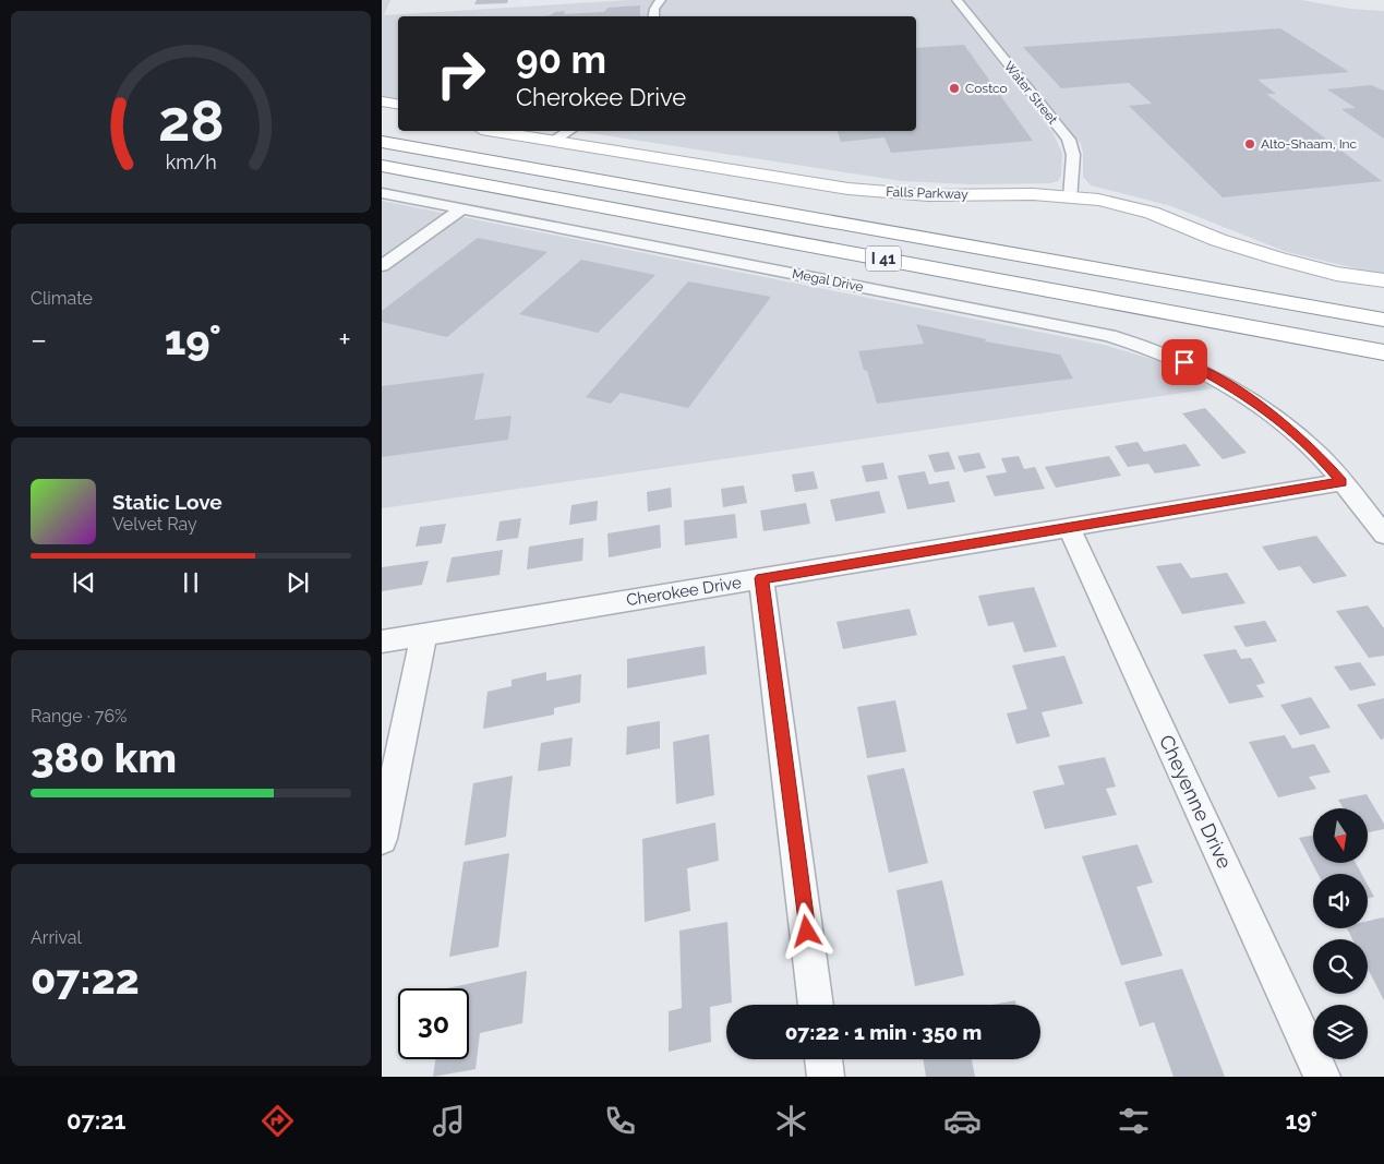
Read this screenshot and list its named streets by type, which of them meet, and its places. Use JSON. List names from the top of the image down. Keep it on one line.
{"streets":{"main road":["Falls Parkway","I 41"],"street":["Water Street","Megal Drive","Cherokee Drive","Cheyenne Drive"]},"crossings":[["Water Street","Falls Parkway"],["Megal Drive","Cherokee Drive"],["Cherokee Drive","Cheyenne Drive"]],"places":["Costco","Alto-Shaam, Inc"],"north":"bottom","page":{"turn":["90 m","Cherokee Drive"],"tile":["Climate",["Range · 76%","380 km"],["Arrival","07:22"]],"heat":["−","19°","+"],"song":["Static Love","Velvet Ray"],"limit":"30","trip":"07:22 · 1 min · 350 m","tabs":["07:21","19°"],"gauge":["28","km/h"]}}
